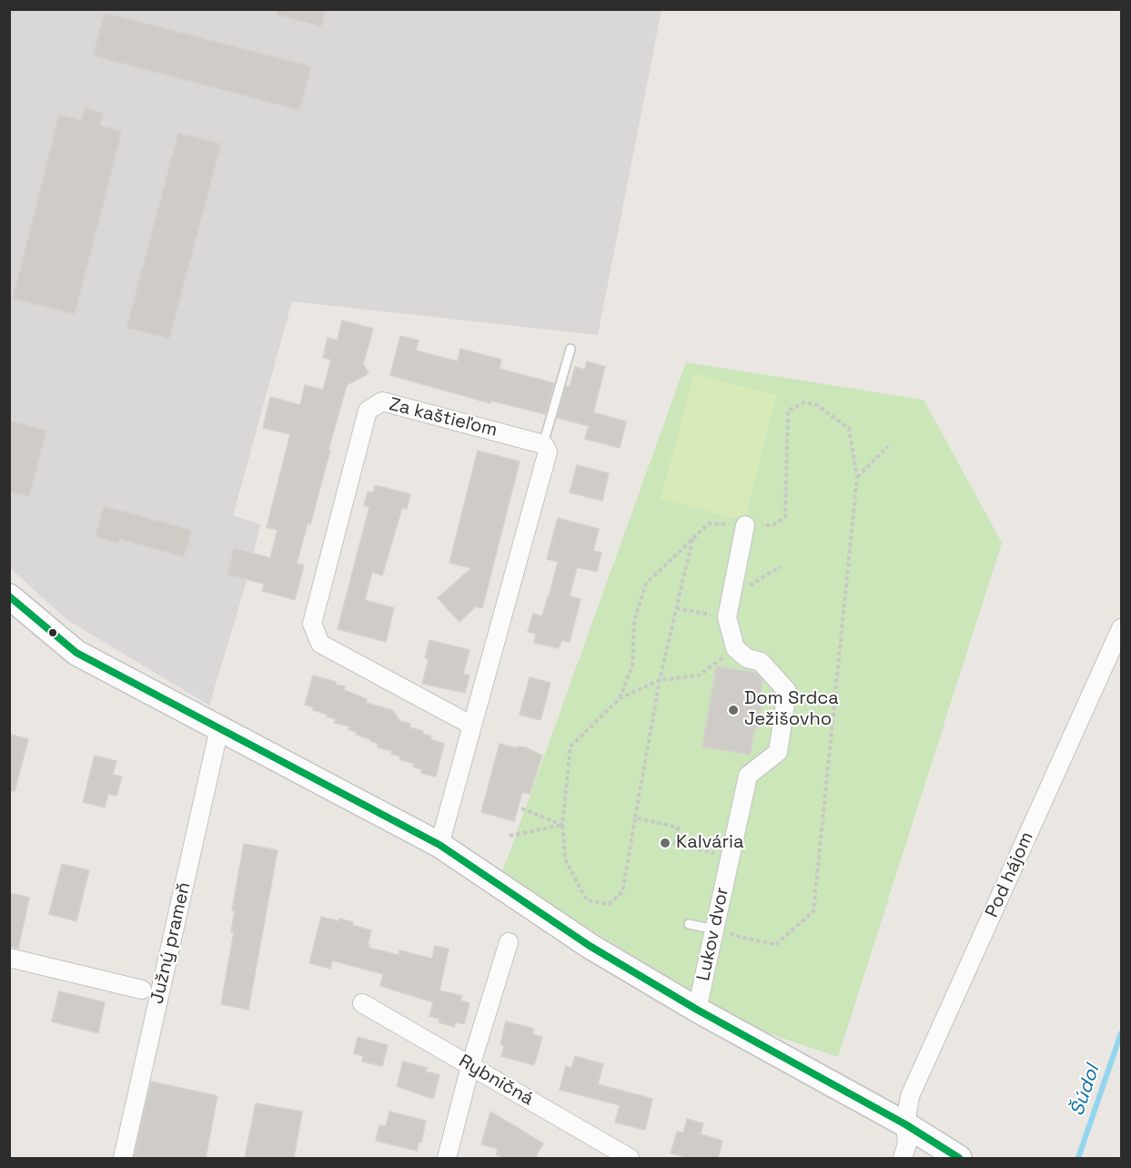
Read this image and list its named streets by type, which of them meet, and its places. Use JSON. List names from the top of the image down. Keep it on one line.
{"streets":{"street":["Za kaštieľom","Pod hájom","Lukov dvor","Južný prameň","Rybničná"]},"crossings":[["Lukov dvor","Južný prameň"]],"water":["Šúdol"],"places":["Dom Srdca Ježišovho","Kalvária"]}
